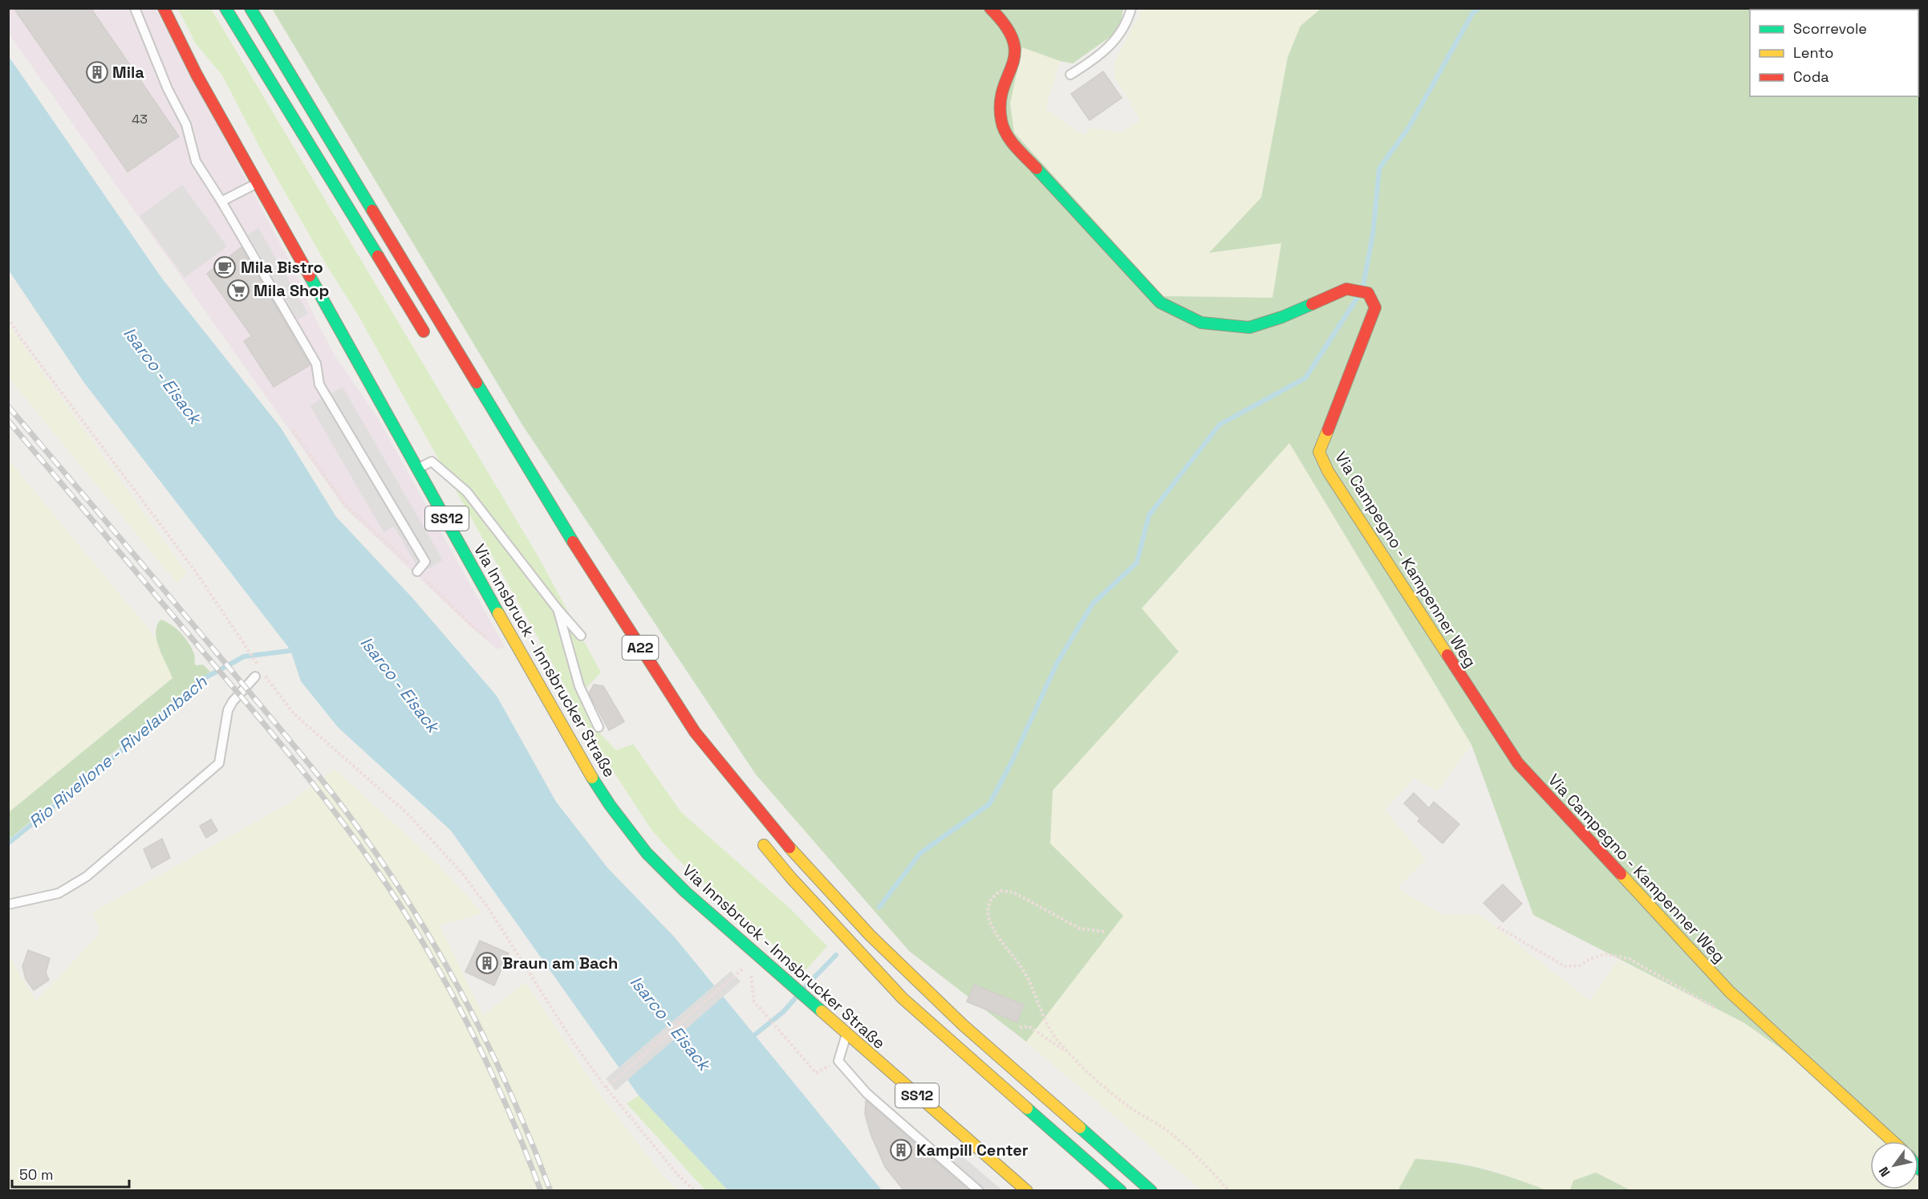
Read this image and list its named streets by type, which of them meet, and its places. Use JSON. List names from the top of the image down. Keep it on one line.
{"streets":{"main road":["SS12","Via Campegno - Kampenner Weg","A22","Via Innsbruck - Innsbrucker Straße"]},"water":["Isarco - Eisack","Rio Rivellone - Rivelaunbach"],"places":{"building":["Mila","Braun am Bach","Kampill Center"],"cafe":["Mila Bistro"],"supermarket":["Mila Shop"]},"house_numbers":["43"],"legend":["Scorrevole","Lento","Coda"],"scale_bar":"50 m","north":"bottom left"}
